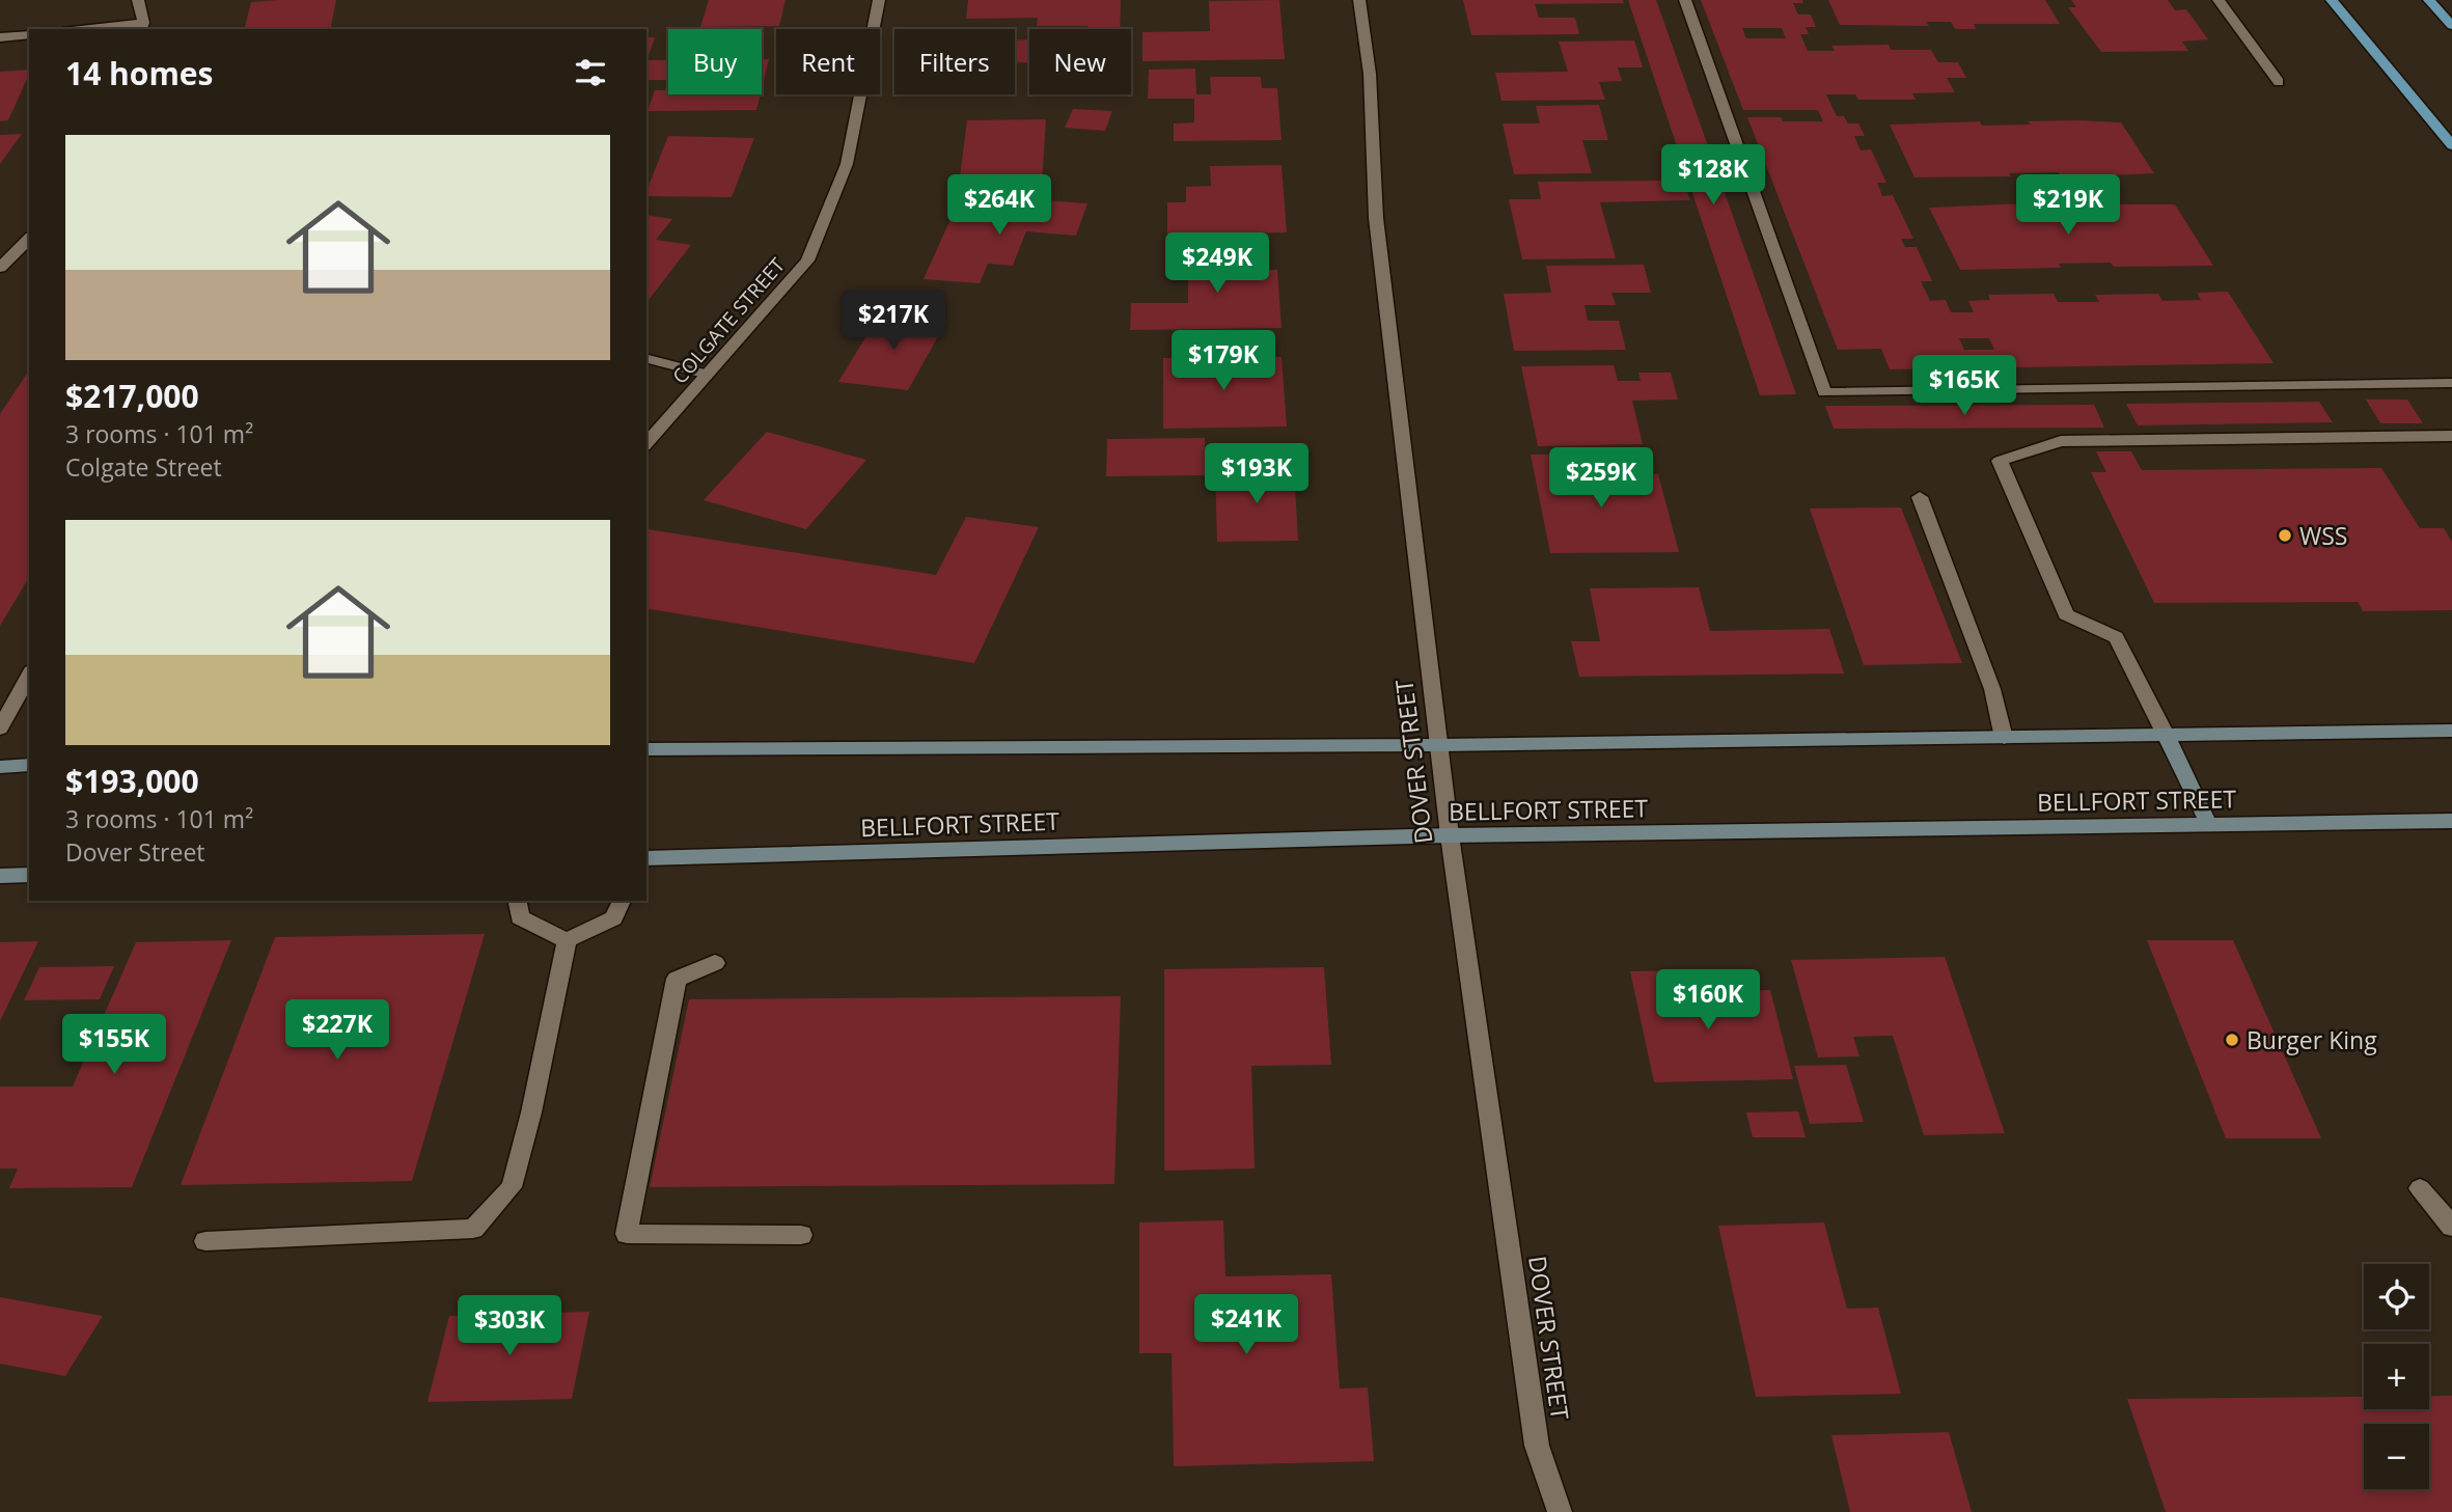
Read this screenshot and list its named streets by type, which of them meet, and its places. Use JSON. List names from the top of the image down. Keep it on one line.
{"streets":{"main road":["BELLFORT STREET"],"street":["COLGATE STREET","DOVER STREET"]},"crossings":[["DOVER STREET","BELLFORT STREET"]],"places":["WSS","Burger King"],"page":{"chip":["Buy","Rent","Filters","New"],"heading":"14 homes","list":[{"name":"$217,000","note":"3 rooms · 101 m² · Colgate Street"},{"name":"$193,000","note":"3 rooms · 101 m² · Dover Street"}],"price":["$128K","$264K","$219K","$249K","$217K","$179K","$165K","$193K","$259K","$160K","$227K","$155K","$241K","$303K"],"map_buttons":["+","−"]}}
